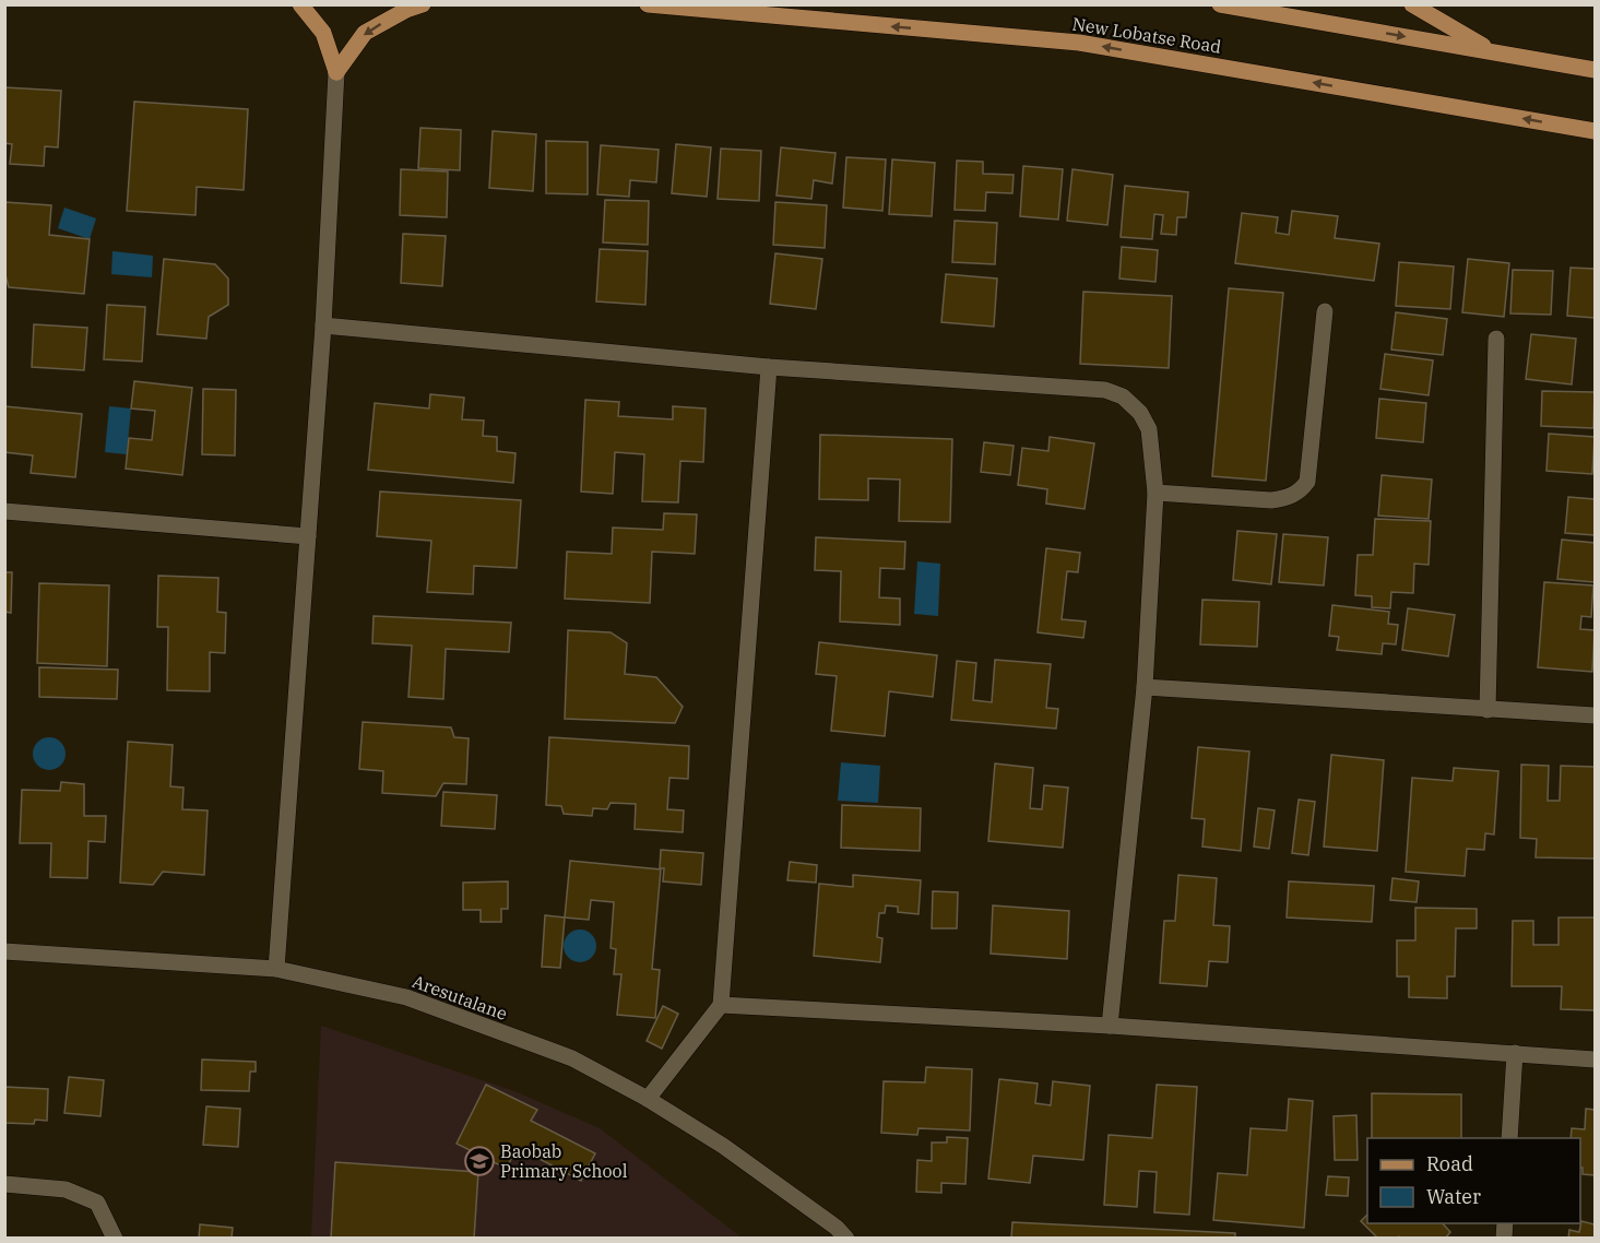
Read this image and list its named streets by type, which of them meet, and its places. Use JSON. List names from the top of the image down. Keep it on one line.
{"streets":{"main road":["New Lobatse Road"],"street":["Aresutalane"]},"places":{"school or university":["Baobab Primary School"]},"legend":["Road","Water"]}
